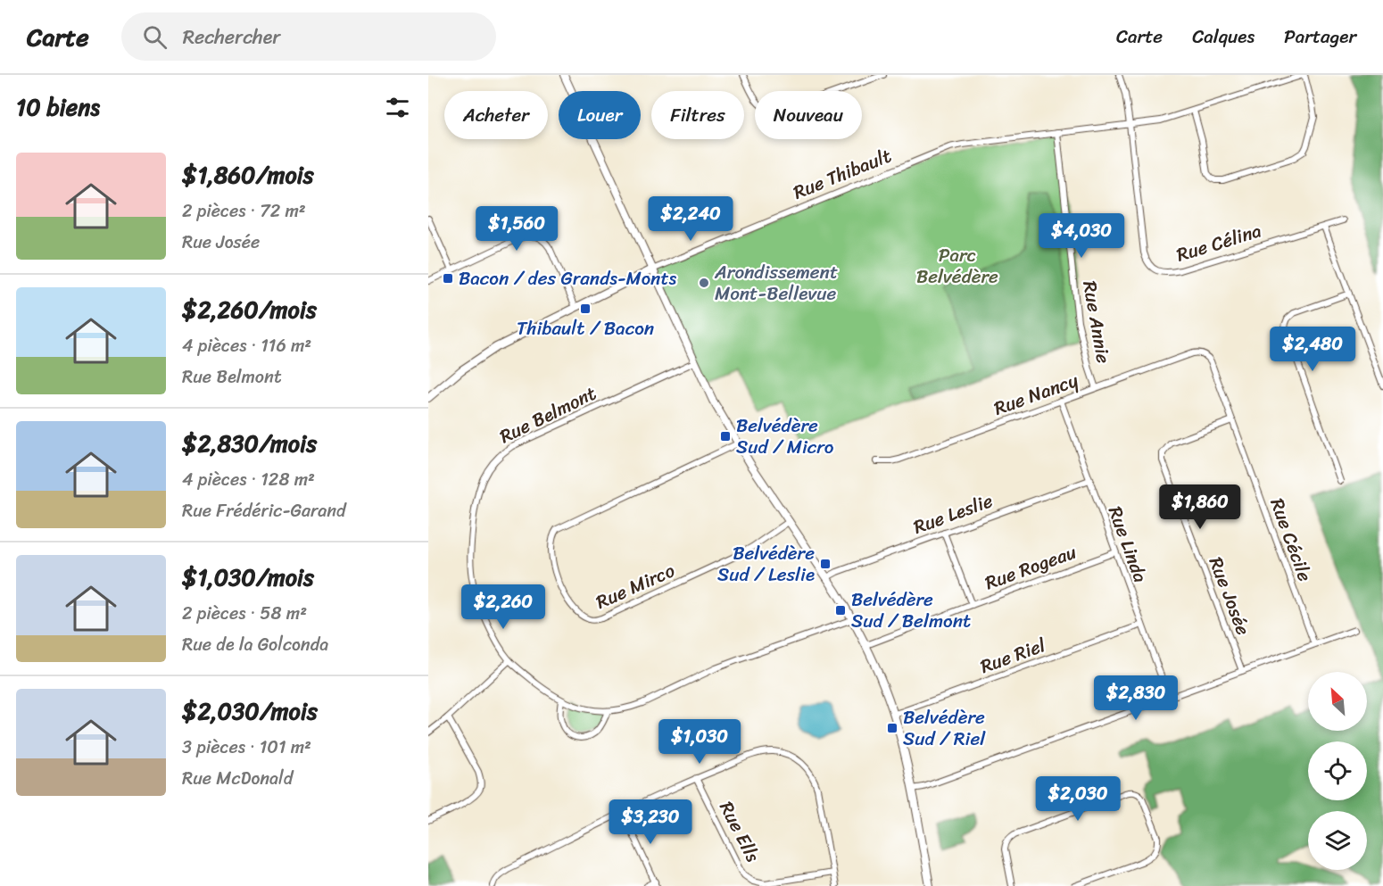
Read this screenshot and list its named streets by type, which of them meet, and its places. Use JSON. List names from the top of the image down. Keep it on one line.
{"streets":{"street":["Rue Thibault","Rue Célina","Rue Annie","Rue Nancy","Rue Belmont","Rue Leslie","Rue Cécile","Rue Linda","Rue Rogeau","Rue Mirco","Rue Josée","Rue Riel","Rue Ells"]},"crossings":[["Rue Thibault","Rue Célina"],["Rue Thibault","Rue Annie"],["Rue Annie","Rue Nancy"],["Rue Nancy","Rue Cécile"],["Rue Nancy","Rue Linda"],["Rue Leslie","Rue Linda"],["Rue Cécile","Rue Josée"],["Rue Linda","Rue Rogeau"],["Rue Linda","Rue Riel"]],"parks":["Parc Belvédère"],"places":{"transit":["Bacon / des Grands-Monts","Thibault / Bacon","Belvédère Sud / Micro","Belvédère Sud / Leslie","Belvédère Sud / Belmont","Belvédère Sud / Riel"],"other":["Arondissement Mont-Bellevue"]},"north":"top left","page":{"header":"Carte","search":"Rechercher","nav":["Carte","Calques","Partager"],"heading":"10 biens","chip":["Acheter","Louer","Filtres","Nouveau"],"list":[{"name":"$1,860/mois","note":"2 pièces · 72 m² · Rue Josée"},{"name":"$2,260/mois","note":"4 pièces · 116 m² · Rue Belmont"},{"name":"$2,830/mois","note":"4 pièces · 128 m² · Rue Frédéric-Garand"},{"name":"$1,030/mois","note":"2 pièces · 58 m² · Rue de la Golconda"},{"name":"$2,030/mois","note":"3 pièces · 101 m² · Rue McDonald"}],"price":["$2,240","$1,560","$4,030","$2,480","$1,860","$2,260","$2,830","$1,030","$2,030","$3,230"]}}
